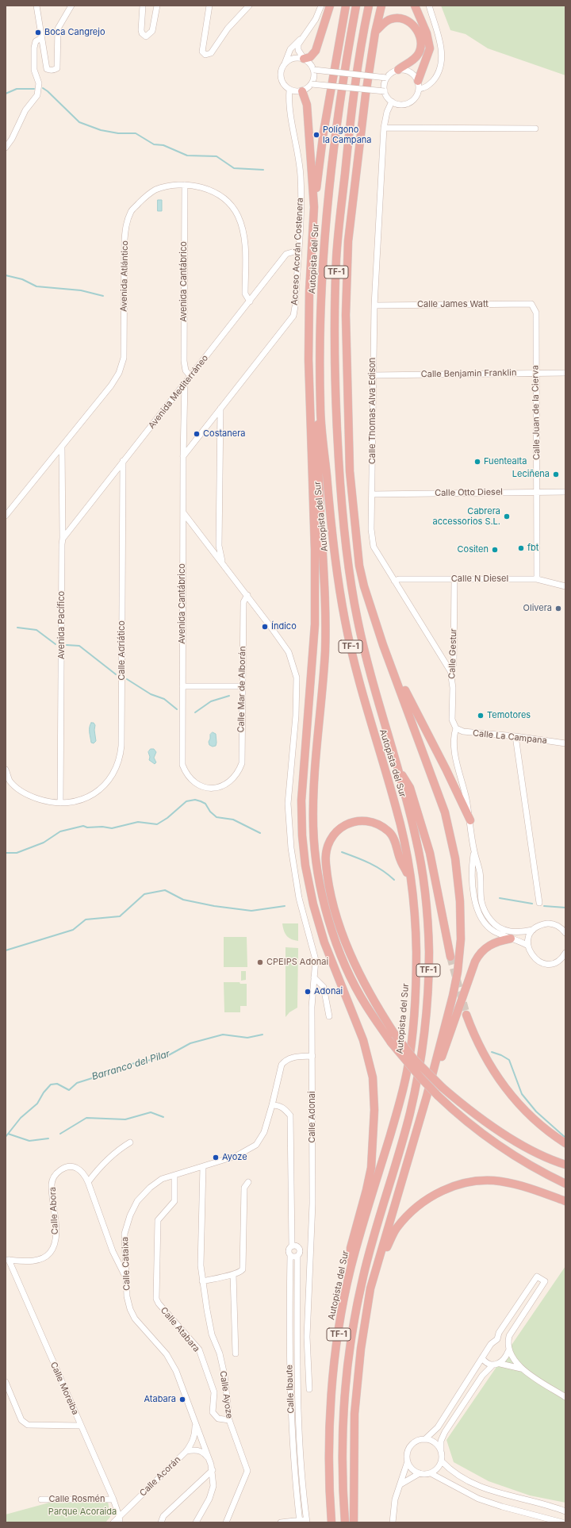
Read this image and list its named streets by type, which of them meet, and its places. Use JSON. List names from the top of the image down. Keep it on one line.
{"streets":{"highway":["Autopista del Sur","TF-1"],"street":["Acceso Acorán Costenera","Avenida Atlántico","Avenida Cantábrico","Calle James Watt","Calle Benjamin Franklin","Avenida Mediterráneo","Calle Thomas Alva Edison","Calle Juan de la Cierva","Calle Otto Diesel","Calle N Diesel","Avenida Pacífico","Calle Adriático","Calle Gestur","Calle Mar de Alborán","Calle La Campana","Calle Adonai","Calle Abora","Calle Cataixa","Calle Atabara","Calle Moreiba","Calle Ibaute","Calle Ayoze","Calle Acorán","Calle Rosmén"]},"crossings":[["Acceso Acorán Costenera","Avenida Cantábrico"],["Acceso Acorán Costenera","Avenida Mediterráneo"],["Avenida Atlántico","Avenida Cantábrico"],["Avenida Atlántico","Avenida Mediterráneo"],["Avenida Atlántico","Avenida Pacífico"],["Avenida Cantábrico","Avenida Mediterráneo"],["Avenida Cantábrico","Calle Mar de Alborán"],["Avenida Cantábrico","Calle Adonai"],["Calle James Watt","Calle Thomas Alva Edison"],["Calle James Watt","Calle Juan de la Cierva"],["Calle Benjamin Franklin","Calle Thomas Alva Edison"],["Calle Benjamin Franklin","Calle Juan de la Cierva"],["Avenida Mediterráneo","Avenida Pacífico"],["Avenida Mediterráneo","Calle Adriático"],["Calle Thomas Alva Edison","Calle Otto Diesel"],["Calle Thomas Alva Edison","Calle N Diesel"],["Calle Thomas Alva Edison","Calle Gestur"],["Calle Juan de la Cierva","Calle Otto Diesel"],["Calle Juan de la Cierva","Calle N Diesel"],["Calle N Diesel","Calle Gestur"],["Avenida Pacífico","Calle Adriático"],["Calle Gestur","Calle La Campana"],["Calle Mar de Alborán","Calle Adonai"],["Calle Adonai","Calle Cataixa"],["Calle Abora","Calle Cataixa"],["Calle Abora","Calle Moreiba"],["Calle Cataixa","Calle Atabara"],["Calle Cataixa","Calle Ayoze"],["Calle Cataixa","Calle Acorán"],["Calle Atabara","Calle Ayoze"],["Calle Moreiba","Calle Acorán"],["Calle Moreiba","Calle Rosmén"]],"water":["Barranco del Pilar"],"parks":["Parque Acoraida"],"places":["Boca Cangrejo","Polígono la Campana","Costanera","Fuentealta","Leciñena","Cabrera accessorios S.L.","fbt","Cositen","Olivera","Índico","Temotores","CPEIPS Adonai","Adonai","Ayoze","Atabara"]}
